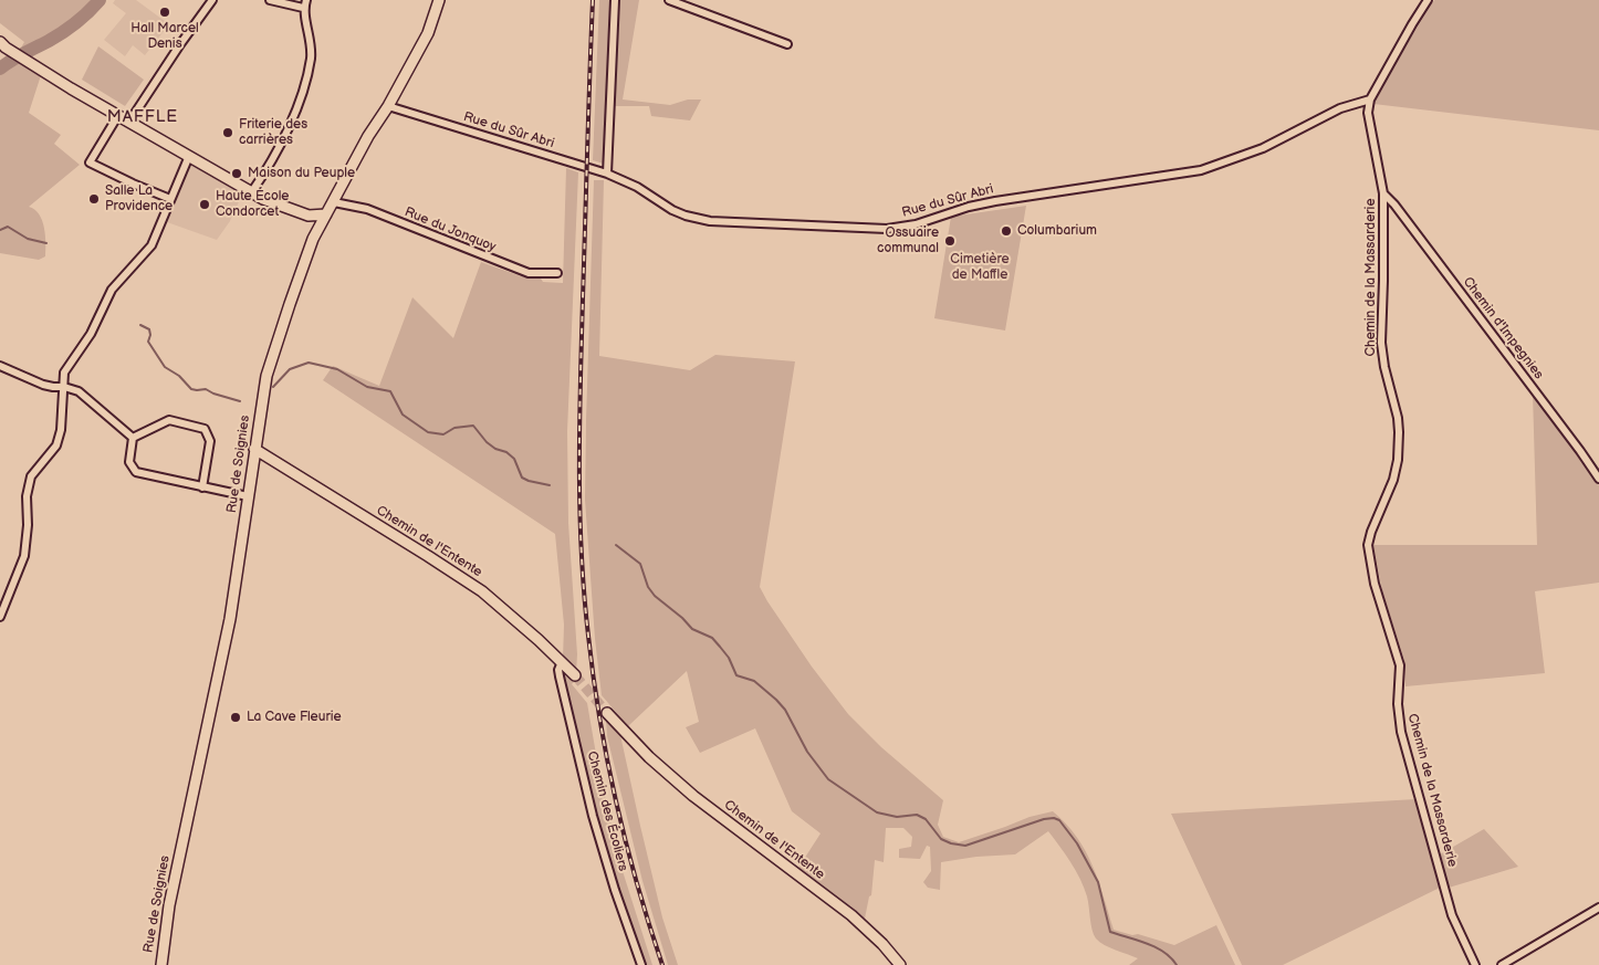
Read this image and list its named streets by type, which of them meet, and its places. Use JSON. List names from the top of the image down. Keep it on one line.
{"streets":{"street":["Rue du Sûr Abri","Rue du Jonquoy","Chemin de la Massarderie","Chemin d'Impegnies","Rue de Soignies","Chemin de l'Entente","Chemin des Écoliers"]},"crossings":[["Rue du Sûr Abri","Chemin de la Massarderie"],["Rue du Sûr Abri","Rue de Soignies"],["Rue du Jonquoy","Rue de Soignies"],["Chemin de la Massarderie","Chemin d'Impegnies"],["Rue de Soignies","Chemin de l'Entente"],["Chemin de l'Entente","Chemin des Écoliers"]],"districts":["MAFFLE"],"parks":["Cimetière de Maffle"],"places":["Hall Marcel Denis","Friterie des carrières","Maison du Peuple","Salle La Providence","Haute École Condorcet","Columbarium","Ossuaire communal","La Cave Fleurie"]}
